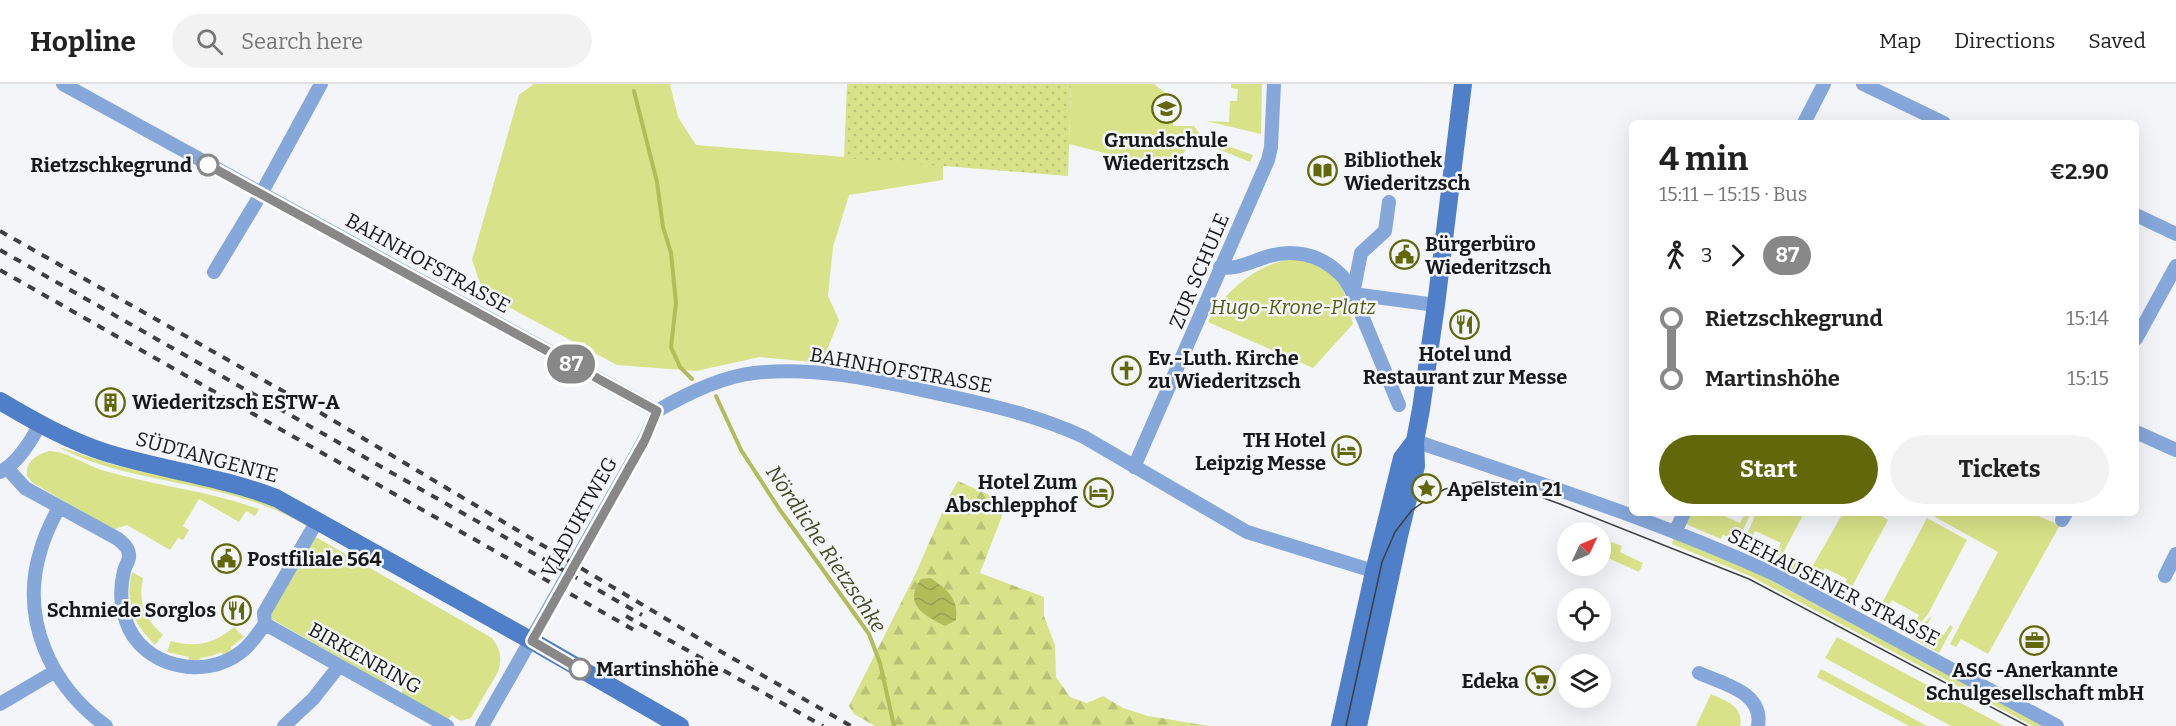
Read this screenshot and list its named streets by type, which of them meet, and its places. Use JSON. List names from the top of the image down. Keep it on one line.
{"streets":{"street":["BAHNHOFSTRASSE","ZUR SCHULE","SÜDTANGENTE","VIADUKTWEG","SEEHAUSENER STRASSE","BIRKENRING"]},"crossings":[["BAHNHOFSTRASSE","ZUR SCHULE"],["BAHNHOFSTRASSE","VIADUKTWEG"],["SÜDTANGENTE","VIADUKTWEG"]],"water":["Nördliche Rietzschke"],"parks":["Hugo-Krone-Platz"],"places":{"school or university":["Grundschule Wiederitzsch"],"other":["Rietzschkegrund","Martinshöhe"],"library":["Bibliothek Wiederitzsch"],"public building":["Bürgerbüro Wiederitzsch","Postfiliale 564"],"restaurant":["Hotel und Restaurant zur Messe","Schmiede Sorglos"],"church":["Ev.-Luth. Kirche zu Wiederitzsch"],"building":["Wiederitzsch ESTW-A"],"hotel":["TH Hotel Leipzig Messe","Hotel Zum Abschlepphof"],"place":["Apelstein 21"],"office":["ASG -Anerkannte Schulgesellschaft mbH"],"supermarket":["Edeka"]},"lines":["bus line 87"],"north":"top right","page":{"header":"Hopline","search":"Search here","nav":["Map","Directions","Saved"],"on_map":"87","heading":["4 min","15:11 – 15:15 · Bus","€2.90"],"legs":["3","87"],"list":[{"name":"Rietzschkegrund","value":"15:14"},{"name":"Martinshöhe","value":"15:15"}],"buttons":["Start","Tickets"]}}
